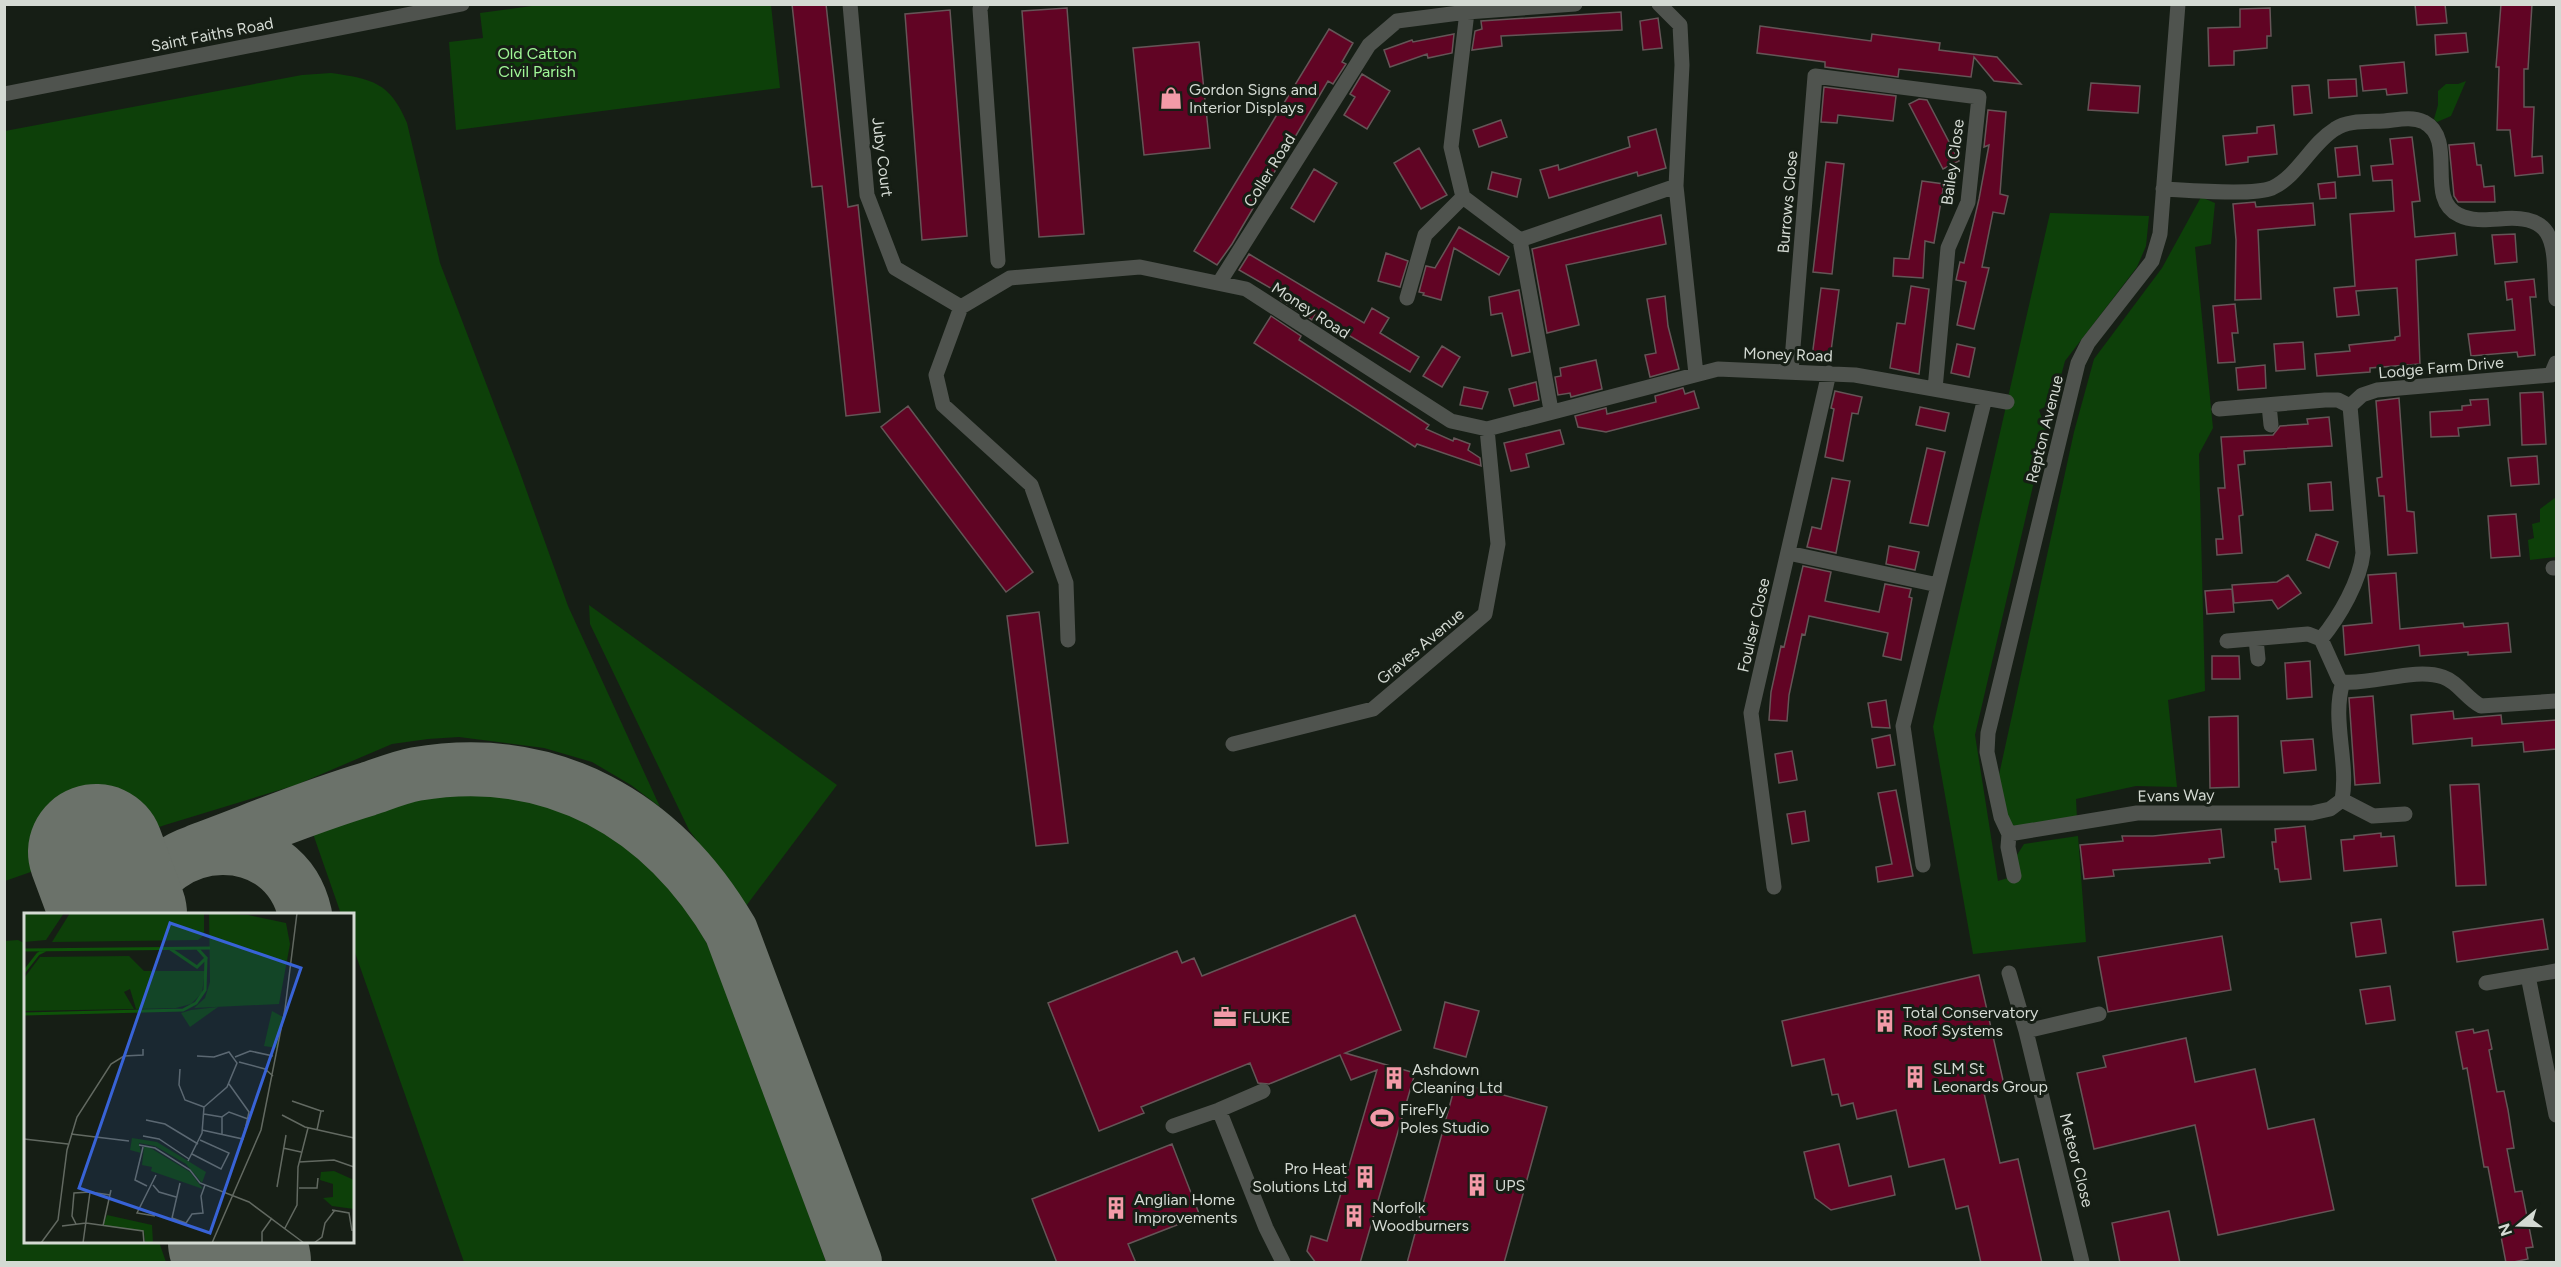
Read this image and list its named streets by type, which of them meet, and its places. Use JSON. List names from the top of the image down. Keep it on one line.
{"streets":{"street":["Saint Faiths Road","Juby Court","Bailey Close","Coller Road","Burrows Close","Money Road","Lodge Farm Drive","Repton Avenue","Foulser Close","Graves Avenue","Evans Way","Meteor Close"]},"crossings":[["Juby Court","Money Road"],["Bailey Close","Burrows Close"],["Bailey Close","Money Road"],["Coller Road","Money Road"],["Burrows Close","Money Road"],["Money Road","Foulser Close"],["Money Road","Graves Avenue"],["Repton Avenue","Evans Way"]],"parks":["Old Catton Civil Parish"],"places":{"shop":["Gordon Signs and Interior Displays"],"office":["FLUKE"],"building":["Total Conservatory Roof Systems","SLM St Leonards Group","Ashdown Cleaning Ltd","Pro Heat Solutions Ltd","UPS","Anglian Home Improvements","Norfolk Woodburners"],"sports":["FireFly Poles Studio"]},"north":"left"}
